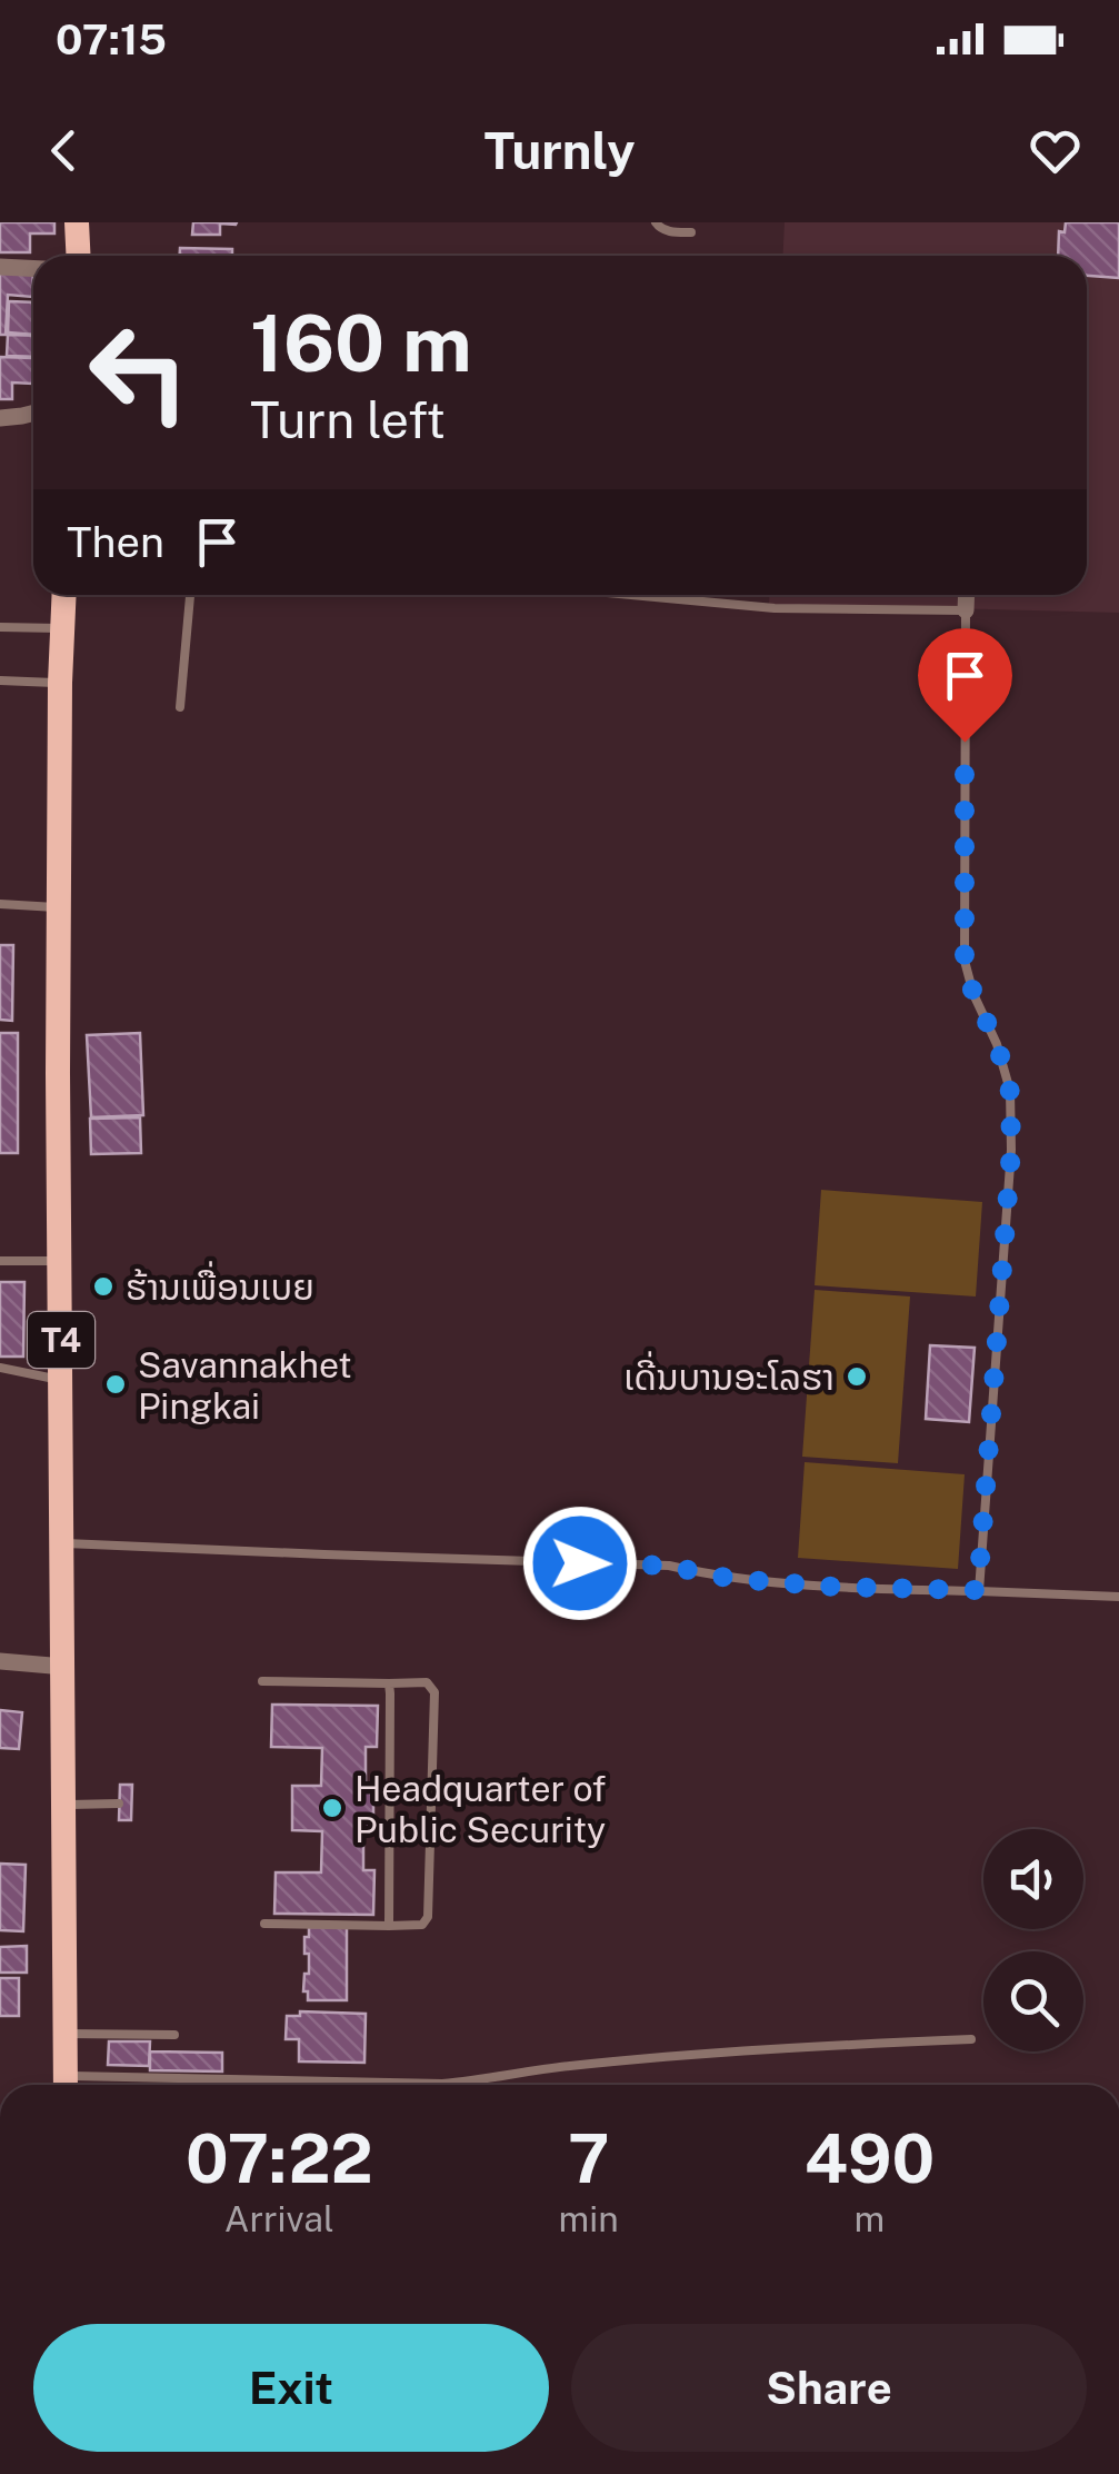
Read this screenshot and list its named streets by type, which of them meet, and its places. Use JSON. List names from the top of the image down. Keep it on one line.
{"streets":{"main road":["T4"]},"places":["ຮ້ານເພື່ອນເບຍ","ເດີ່ນບານອະໂລຮາ","Savannakhet Pingkai","Headquarter of Public Security"],"page":{"status":"07:15","header":"Turnly","turn":["160 m","Turn left"],"then":"Then","eta":["07:22","Arrival","7","min","490","m"],"buttons":["Exit","Share"]}}
